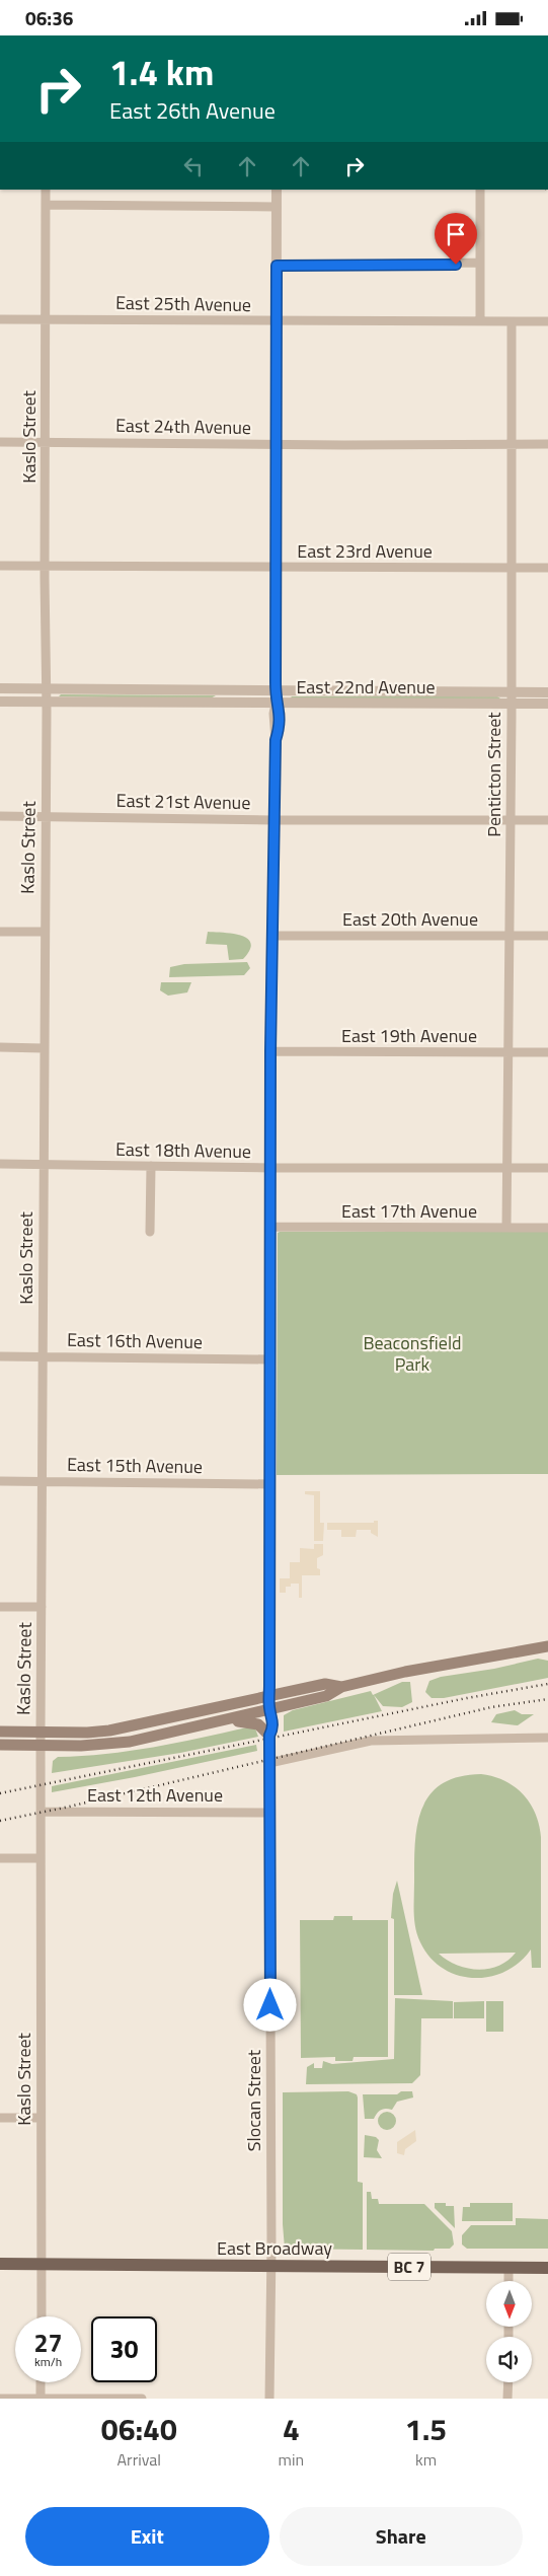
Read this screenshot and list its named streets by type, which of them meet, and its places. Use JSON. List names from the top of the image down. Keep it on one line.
{"streets":{"main road":["East Broadway","BC 7"],"street":["East 25th Avenue","East 24th Avenue","Kaslo Street","East 23rd Avenue","East 22nd Avenue","Penticton Street","East 21st Avenue","East 20th Avenue","East 19th Avenue","East 18th Avenue","East 17th Avenue","East 16th Avenue","East 15th Avenue","East 12th Avenue","Slocan Street"]},"crossings":[["East 25th Avenue","Kaslo Street"],["East 25th Avenue","Penticton Street"],["East 25th Avenue","Slocan Street"],["East 24th Avenue","Kaslo Street"],["East 24th Avenue","Penticton Street"],["East 24th Avenue","Slocan Street"],["Kaslo Street","East 23rd Avenue"],["Kaslo Street","East 22nd Avenue"],["Kaslo Street","East 21st Avenue"],["Kaslo Street","East 18th Avenue"],["Kaslo Street","East 16th Avenue"],["Kaslo Street","East 15th Avenue"],["Kaslo Street","East 12th Avenue"],["Kaslo Street","East Broadway"],["East 23rd Avenue","Penticton Street"],["East 23rd Avenue","Slocan Street"],["East 22nd Avenue","Penticton Street"],["East 22nd Avenue","Slocan Street"],["Penticton Street","East 21st Avenue"],["Penticton Street","East 20th Avenue"],["Penticton Street","East 19th Avenue"],["Penticton Street","East 18th Avenue"],["Penticton Street","East 17th Avenue"],["East 21st Avenue","Slocan Street"],["East 20th Avenue","Slocan Street"],["East 19th Avenue","Slocan Street"],["East 18th Avenue","Slocan Street"],["East 17th Avenue","Slocan Street"],["East 16th Avenue","Slocan Street"],["East 15th Avenue","Slocan Street"],["East 12th Avenue","Slocan Street"],["Slocan Street","East Broadway"]],"parks":["Beaconsfield Park"],"north":"bottom","page":{"status":"06:36","turn":["1.4 km","East 26th Avenue"],"speed":"27 km/h","limit":"30","eta":["06:40","Arrival","4","min","1.5","km"],"buttons":["Exit","Share"]}}
